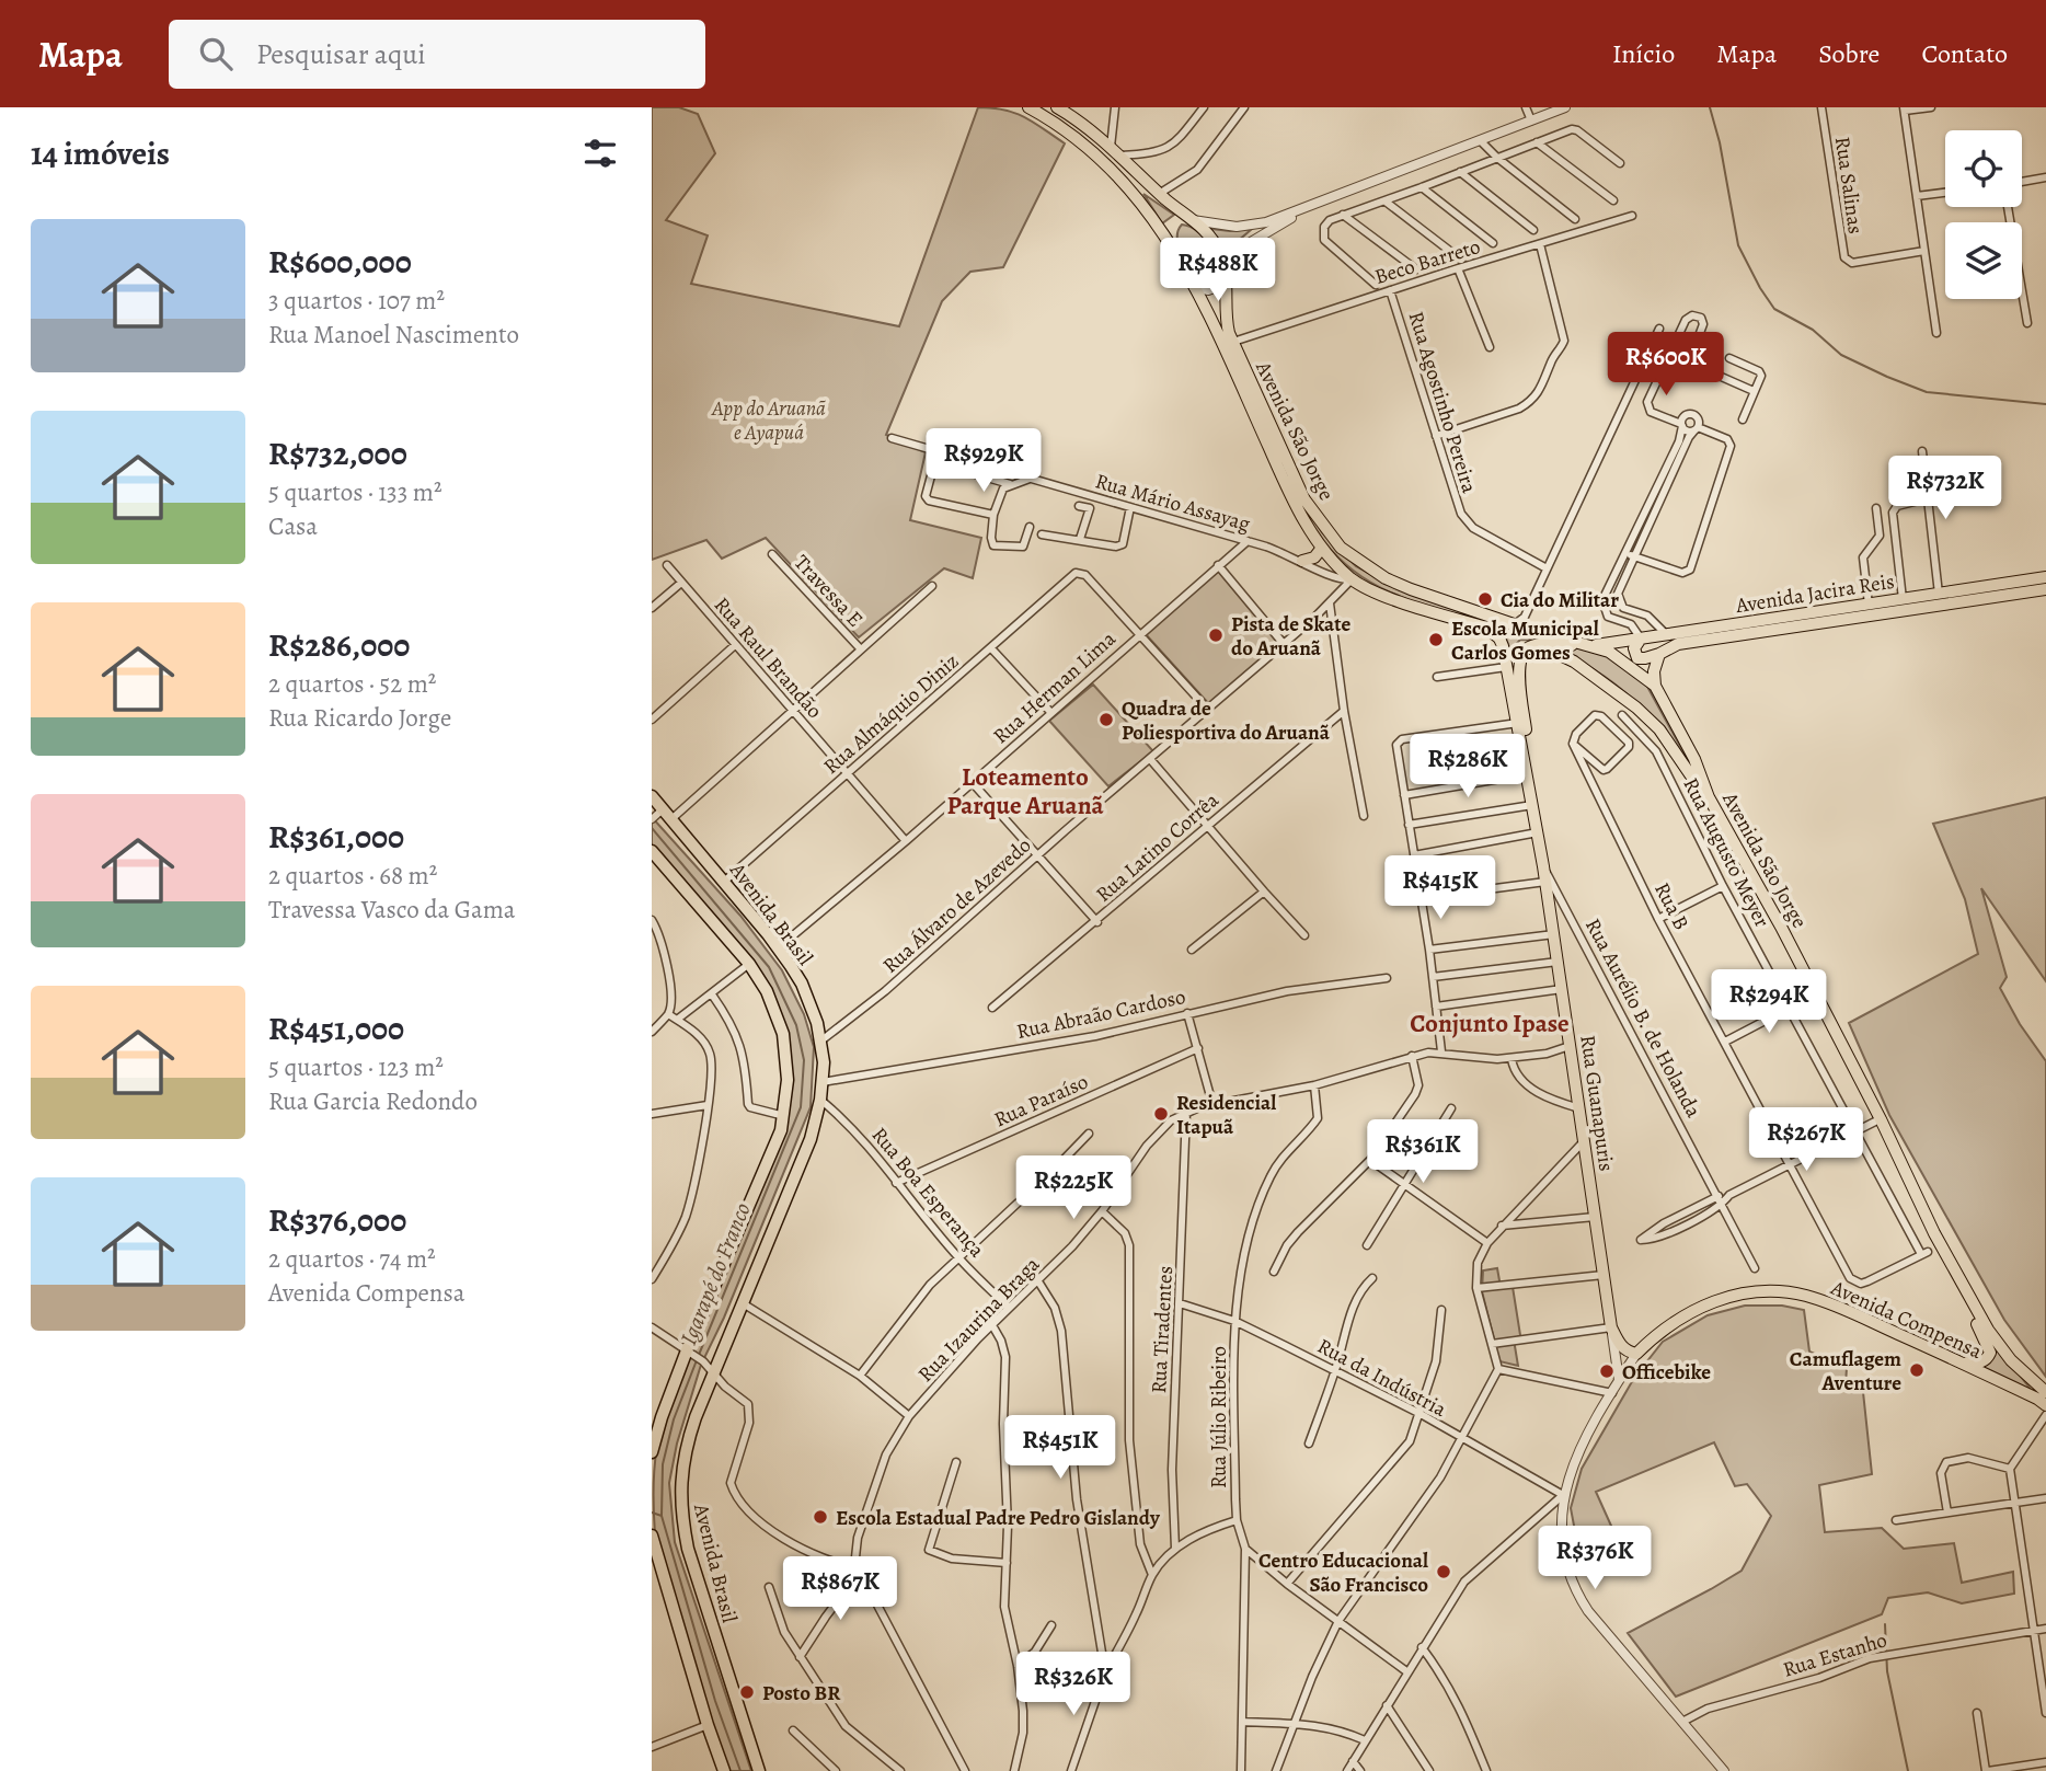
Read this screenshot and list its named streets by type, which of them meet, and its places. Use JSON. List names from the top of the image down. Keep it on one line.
{"streets":{"highway":["Avenida Brasil"],"main road":["Avenida São Jorge","Avenida Jacira Reis","Rua Guanapuris","Avenida Compensa"],"street":["Rua Salinas","Beco Barreto","Rua Agostinho Pereira","Rua Mário Assayag","Travessa E","Rua Raul Brandão","Rua Herman Lima","Rua Almáquio Diniz","Rua Latino Corrêa","Rua Augusto Meyer","Rua Álvaro de Azevedo","Rua B","Rua Abraão Cardoso","Rua Aurélio B. de Holanda","Rua Paraíso","Rua Boa Esperança","Rua Izaurina Braga","Rua Tiradentes","Rua da Indústria","Rua Júlio Ribeiro","Rua Estanho"]},"crossings":[["Beco Barreto","Rua Agostinho Pereira"],["Beco Barreto","Avenida São Jorge"],["Avenida São Jorge","Rua Mário Assayag"],["Avenida São Jorge","Avenida Jacira Reis"],["Avenida São Jorge","Rua Álvaro de Azevedo"],["Avenida São Jorge","Rua Guanapuris"],["Avenida São Jorge","Avenida Compensa"],["Rua Mário Assayag","Rua Herman Lima"],["Rua Mário Assayag","Rua Álvaro de Azevedo"],["Rua Raul Brandão","Rua Herman Lima"],["Rua Raul Brandão","Rua Almáquio Diniz"],["Rua Herman Lima","Rua Almáquio Diniz"],["Rua Herman Lima","Avenida Brasil"],["Rua Almáquio Diniz","Avenida Brasil"],["Rua Augusto Meyer","Rua B"],["Rua Álvaro de Azevedo","Avenida Brasil"],["Avenida Brasil","Rua Abraão Cardoso"],["Avenida Brasil","Rua Boa Esperança"],["Rua Aurélio B. de Holanda","Rua Guanapuris"],["Rua Paraíso","Rua Boa Esperança"],["Rua Guanapuris","Rua Izaurina Braga"],["Rua Guanapuris","Avenida Compensa"],["Rua Boa Esperança","Rua Izaurina Braga"],["Rua Izaurina Braga","Rua Tiradentes"],["Rua Izaurina Braga","Rua Júlio Ribeiro"],["Avenida Compensa","Rua da Indústria"],["Avenida Compensa","Rua Estanho"],["Rua Tiradentes","Rua da Indústria"],["Rua da Indústria","Rua Júlio Ribeiro"]],"districts":["Loteamento Parque Aruanã","Conjunto Ipase"],"water":["Igarapé do Franco"],"parks":["App do Aruanã e Ayapuá"],"places":["Cia do Militar","Pista de Skate do Aruanã","Escola Municipal Carlos Gomes","Quadra de Poliesportiva do Aruanã","Residencial Itapuã","Camuflagem Aventure","Officebike","Escola Estadual Padre Pedro Gislandy","Centro Educacional São Francisco","Posto BR"],"page":{"header":"Mapa","search":"Pesquisar aqui","nav":["Início","Mapa","Sobre","Contato"],"heading":"14 imóveis","list":[{"name":"R$600,000","note":"3 quartos · 107 m² · Rua Manoel Nascimento"},{"name":"R$732,000","note":"5 quartos · 133 m² · Casa"},{"name":"R$286,000","note":"2 quartos · 52 m² · Rua Ricardo Jorge"},{"name":"R$361,000","note":"2 quartos · 68 m² · Travessa Vasco da Gama"},{"name":"R$451,000","note":"5 quartos · 123 m² · Rua Garcia Redondo"},{"name":"R$376,000","note":"2 quartos · 74 m² · Avenida Compensa"}],"price":["R$488K","R$600K","R$929K","R$732K","R$286K","R$415K","R$294K","R$267K","R$361K","R$225K","R$451K","R$376K","R$867K","R$326K"]}}
